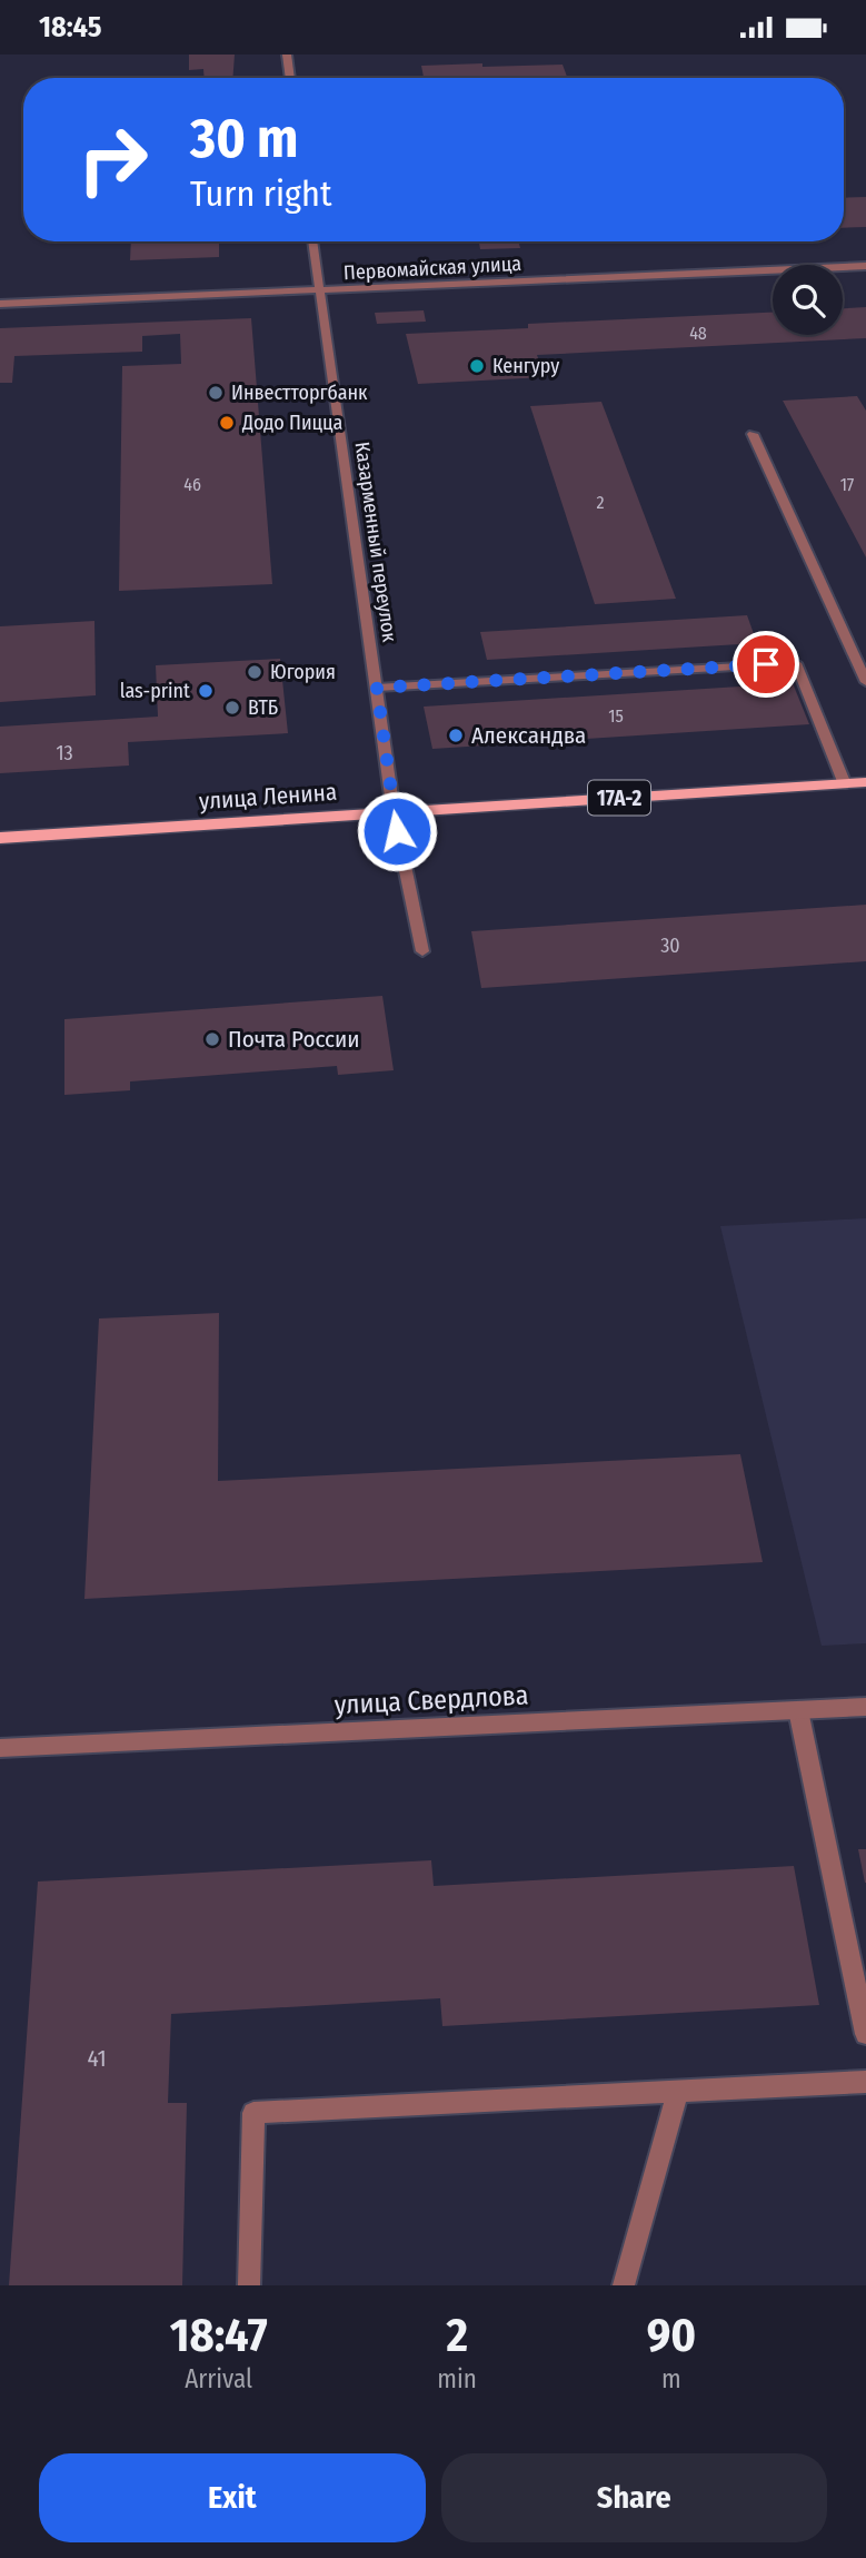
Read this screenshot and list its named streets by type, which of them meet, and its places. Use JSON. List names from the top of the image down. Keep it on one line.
{"streets":{"main road":["улица Ленина","17А-2"],"street":["Первомайская улица","Казарменный переулок","улица Свердлова"]},"crossings":[["Первомайская улица","Казарменный переулок"],["Казарменный переулок","улица Ленина"]],"places":["Кенгуру","Инвестторгбанк","Додо Пицца","Югория","las-print","ВТБ","Александва","Почта России"],"house_numbers":["48","46","17","2","15","13","30","41"],"page":{"status":"18:45","turn":["30 m","Turn right"],"eta":["18:47","Arrival","2","min","90","m"],"buttons":["Exit","Share"]}}
